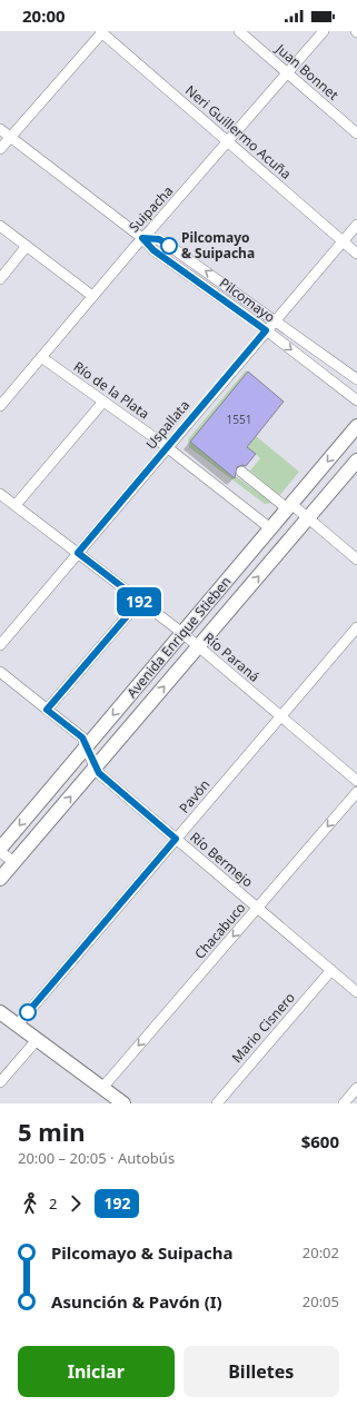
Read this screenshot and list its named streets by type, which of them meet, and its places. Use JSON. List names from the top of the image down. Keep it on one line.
{"streets":{"main road":["Avenida Enrique Stieben"],"street":["Juan Bonnet","Neri Guillermo Acuña","Suipacha","Pilcomayo","Río de la Plata","Uspallata","Río Paraná","Pavón","Río Bermejo","Chacabuco","Mario Cisnero"]},"crossings":[["Juan Bonnet","Suipacha"],["Neri Guillermo Acuña","Suipacha"],["Neri Guillermo Acuña","Uspallata"],["Suipacha","Pilcomayo"],["Suipacha","Río de la Plata"],["Pilcomayo","Uspallata"],["Río de la Plata","Uspallata"],["Río de la Plata","Avenida Enrique Stieben"],["Uspallata","Río Paraná"],["Avenida Enrique Stieben","Río Paraná"],["Avenida Enrique Stieben","Río Bermejo"],["Río Paraná","Pavón"],["Pavón","Río Bermejo"],["Río Bermejo","Chacabuco"],["Río Bermejo","Mario Cisnero"]],"one_way":["Chacabuco"],"places":["Pilcomayo & Suipacha"],"lines":["bus line 192"],"house_numbers":["1551"],"page":{"status":"20:00","on_map":"192","heading":["5 min","20:00 – 20:05 · Autobús","$600"],"legs":["2","192"],"list":[{"name":"Pilcomayo & Suipacha","value":"20:02"},{"name":"Asunción & Pavón (I)","value":"20:05"}],"buttons":["Iniciar","Billetes"]}}
